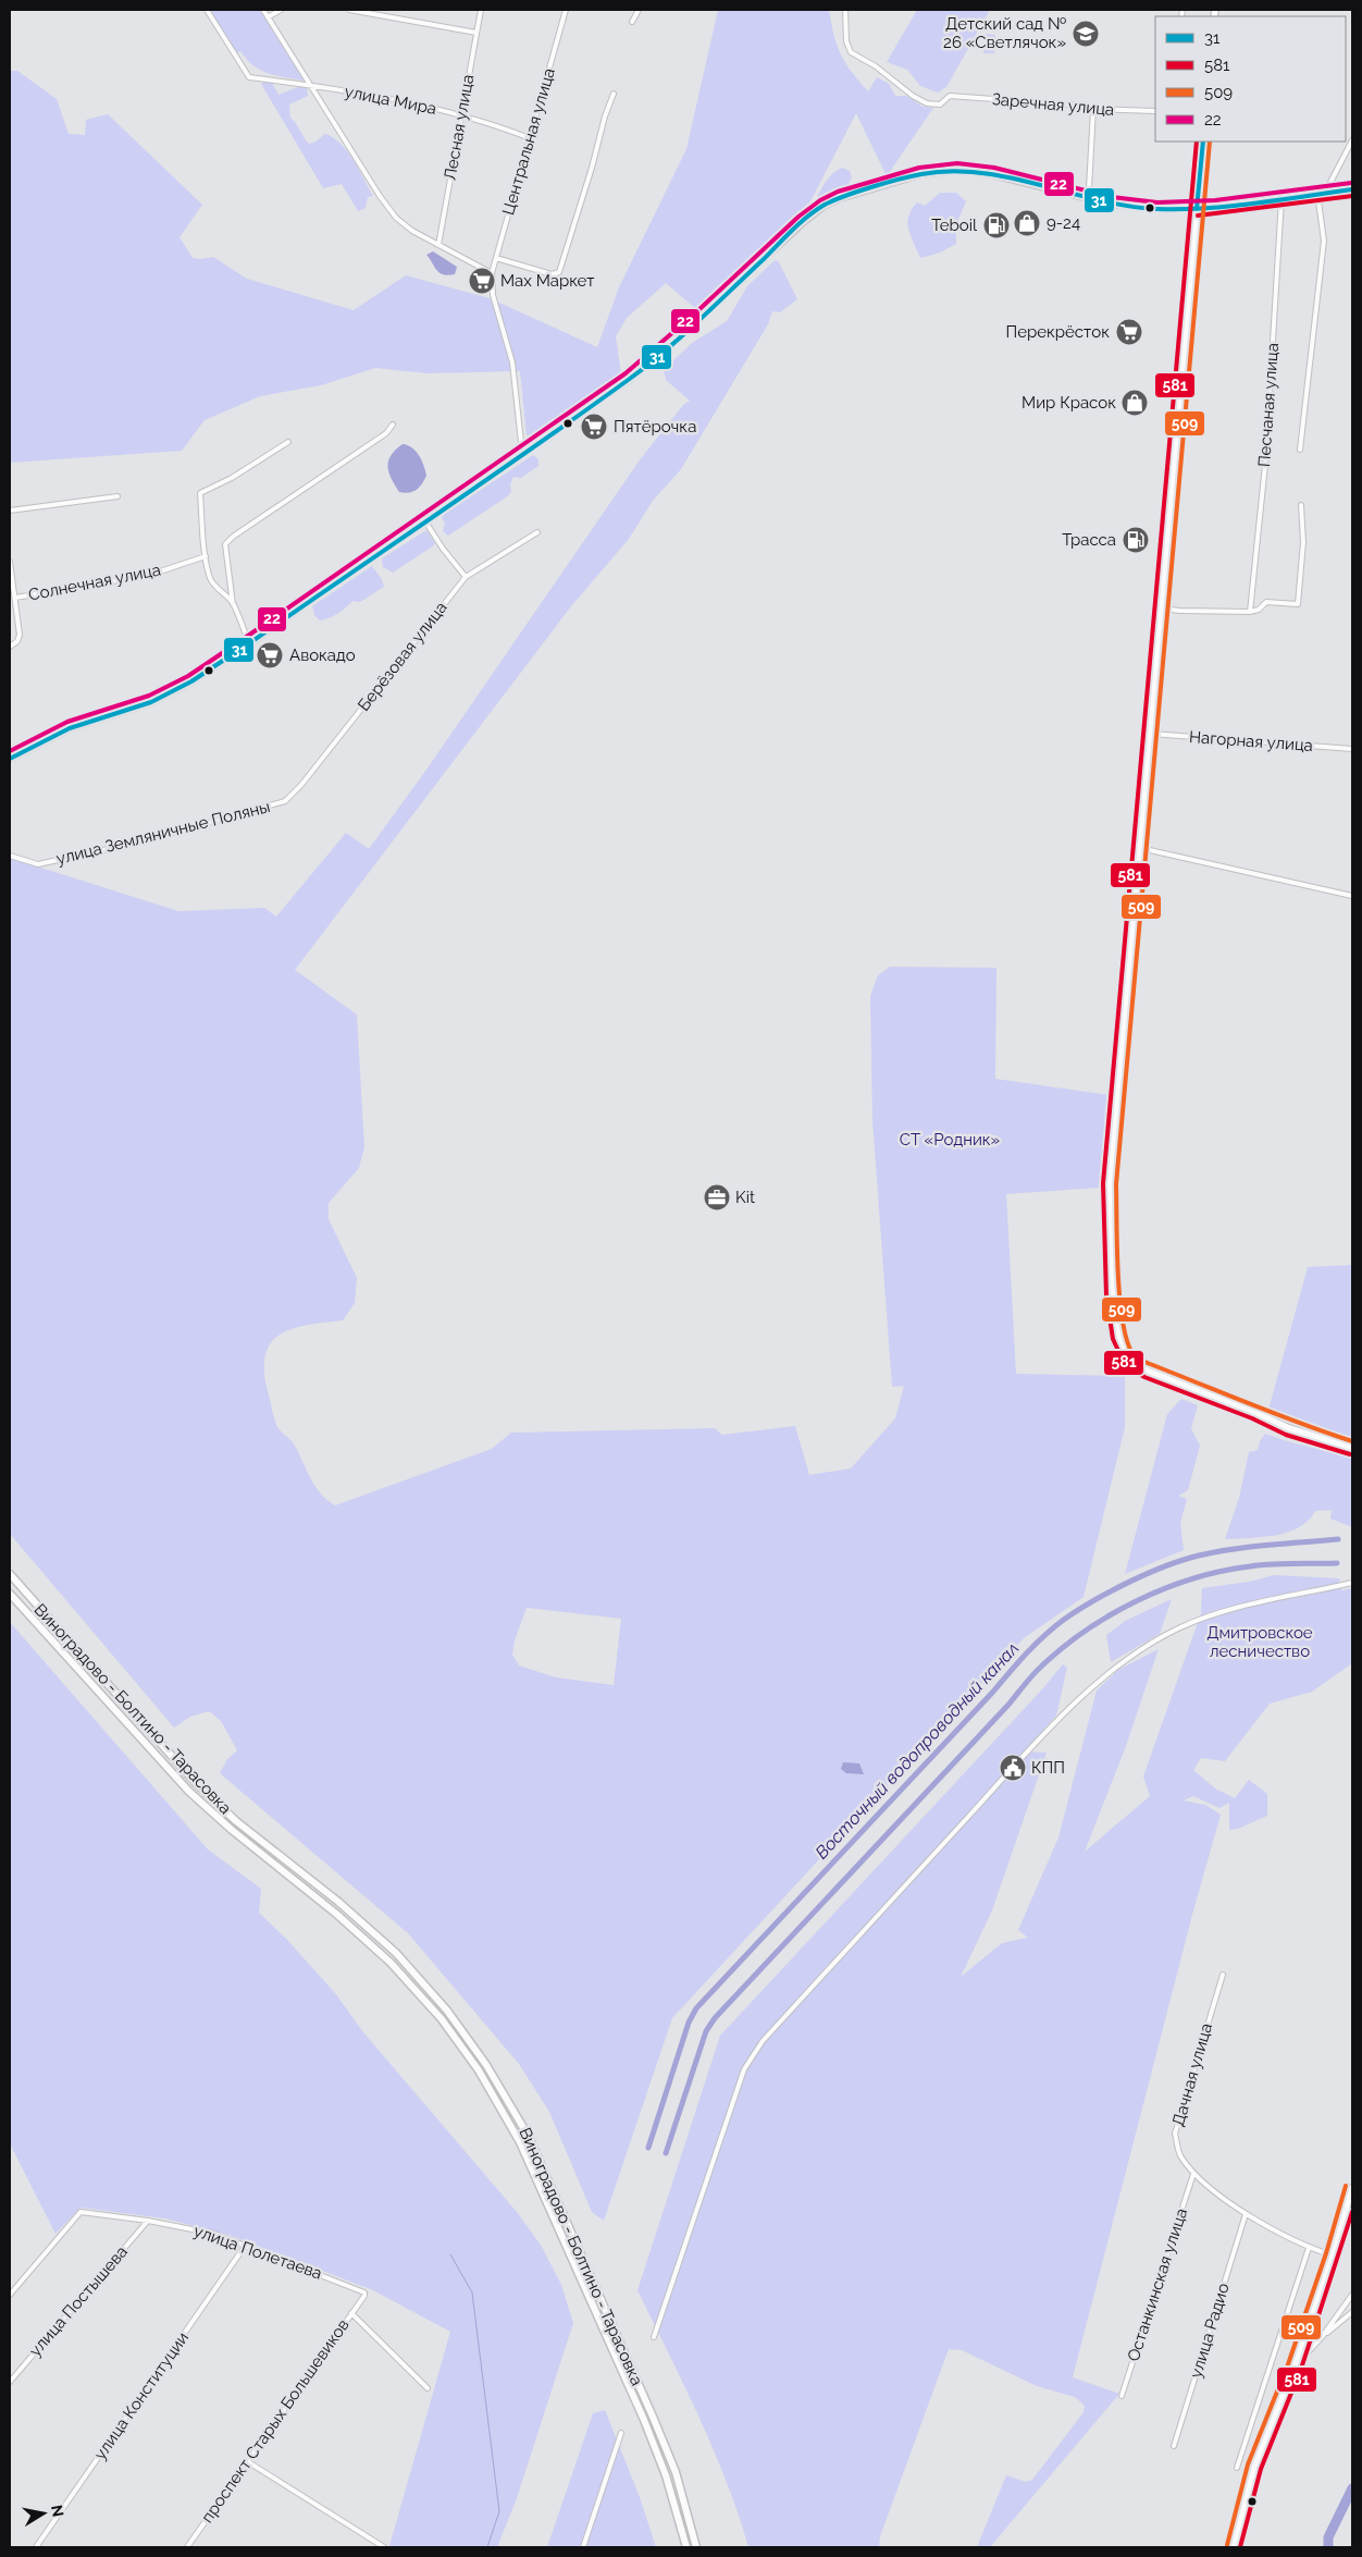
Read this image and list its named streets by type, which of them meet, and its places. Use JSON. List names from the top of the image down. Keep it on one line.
{"streets":{"main road":["Виноградово - Болтино - Тарасовка"],"street":["улица Мира","Заречная улица","Лесная улица","Центральная улица","Песчаная улица","Солнечная улица","Берёзовая улица","Нагорная улица","улица Земляничные Поляны","Дачная улица","улица Полетаева","Останкинская улица","улица Постышева","улица Радио","улица Конституции","проспект Старых Большевиков"]},"crossings":[["улица Мира","Лесная улица"],["улица Мира","Центральная улица"],["Берёзовая улица","улица Земляничные Поляны"],["Дачная улица","Останкинская улица"],["Дачная улица","улица Радио"],["улица Полетаева","улица Постышева"],["улица Полетаева","улица Конституции"],["улица Полетаева","проспект Старых Большевиков"]],"water":["Восточный водопроводный канал"],"parks":["СТ «Родник»","Дмитровское лесничество"],"places":{"school or university":["Детский сад № 26 «Светлячок»"],"shop":["9-24","Мир Красок"],"fuel station":["Teboil","Трасса"],"supermarket":["Мах Маркет","Перекрёсток","Пятёрочка","Авокадо"],"office":["Kit"],"public building":["КПП"]},"lines":["transit line 31","transit line 581","transit line 509","transit line 22"],"legend":["31","581","509","22"],"north":"right"}
